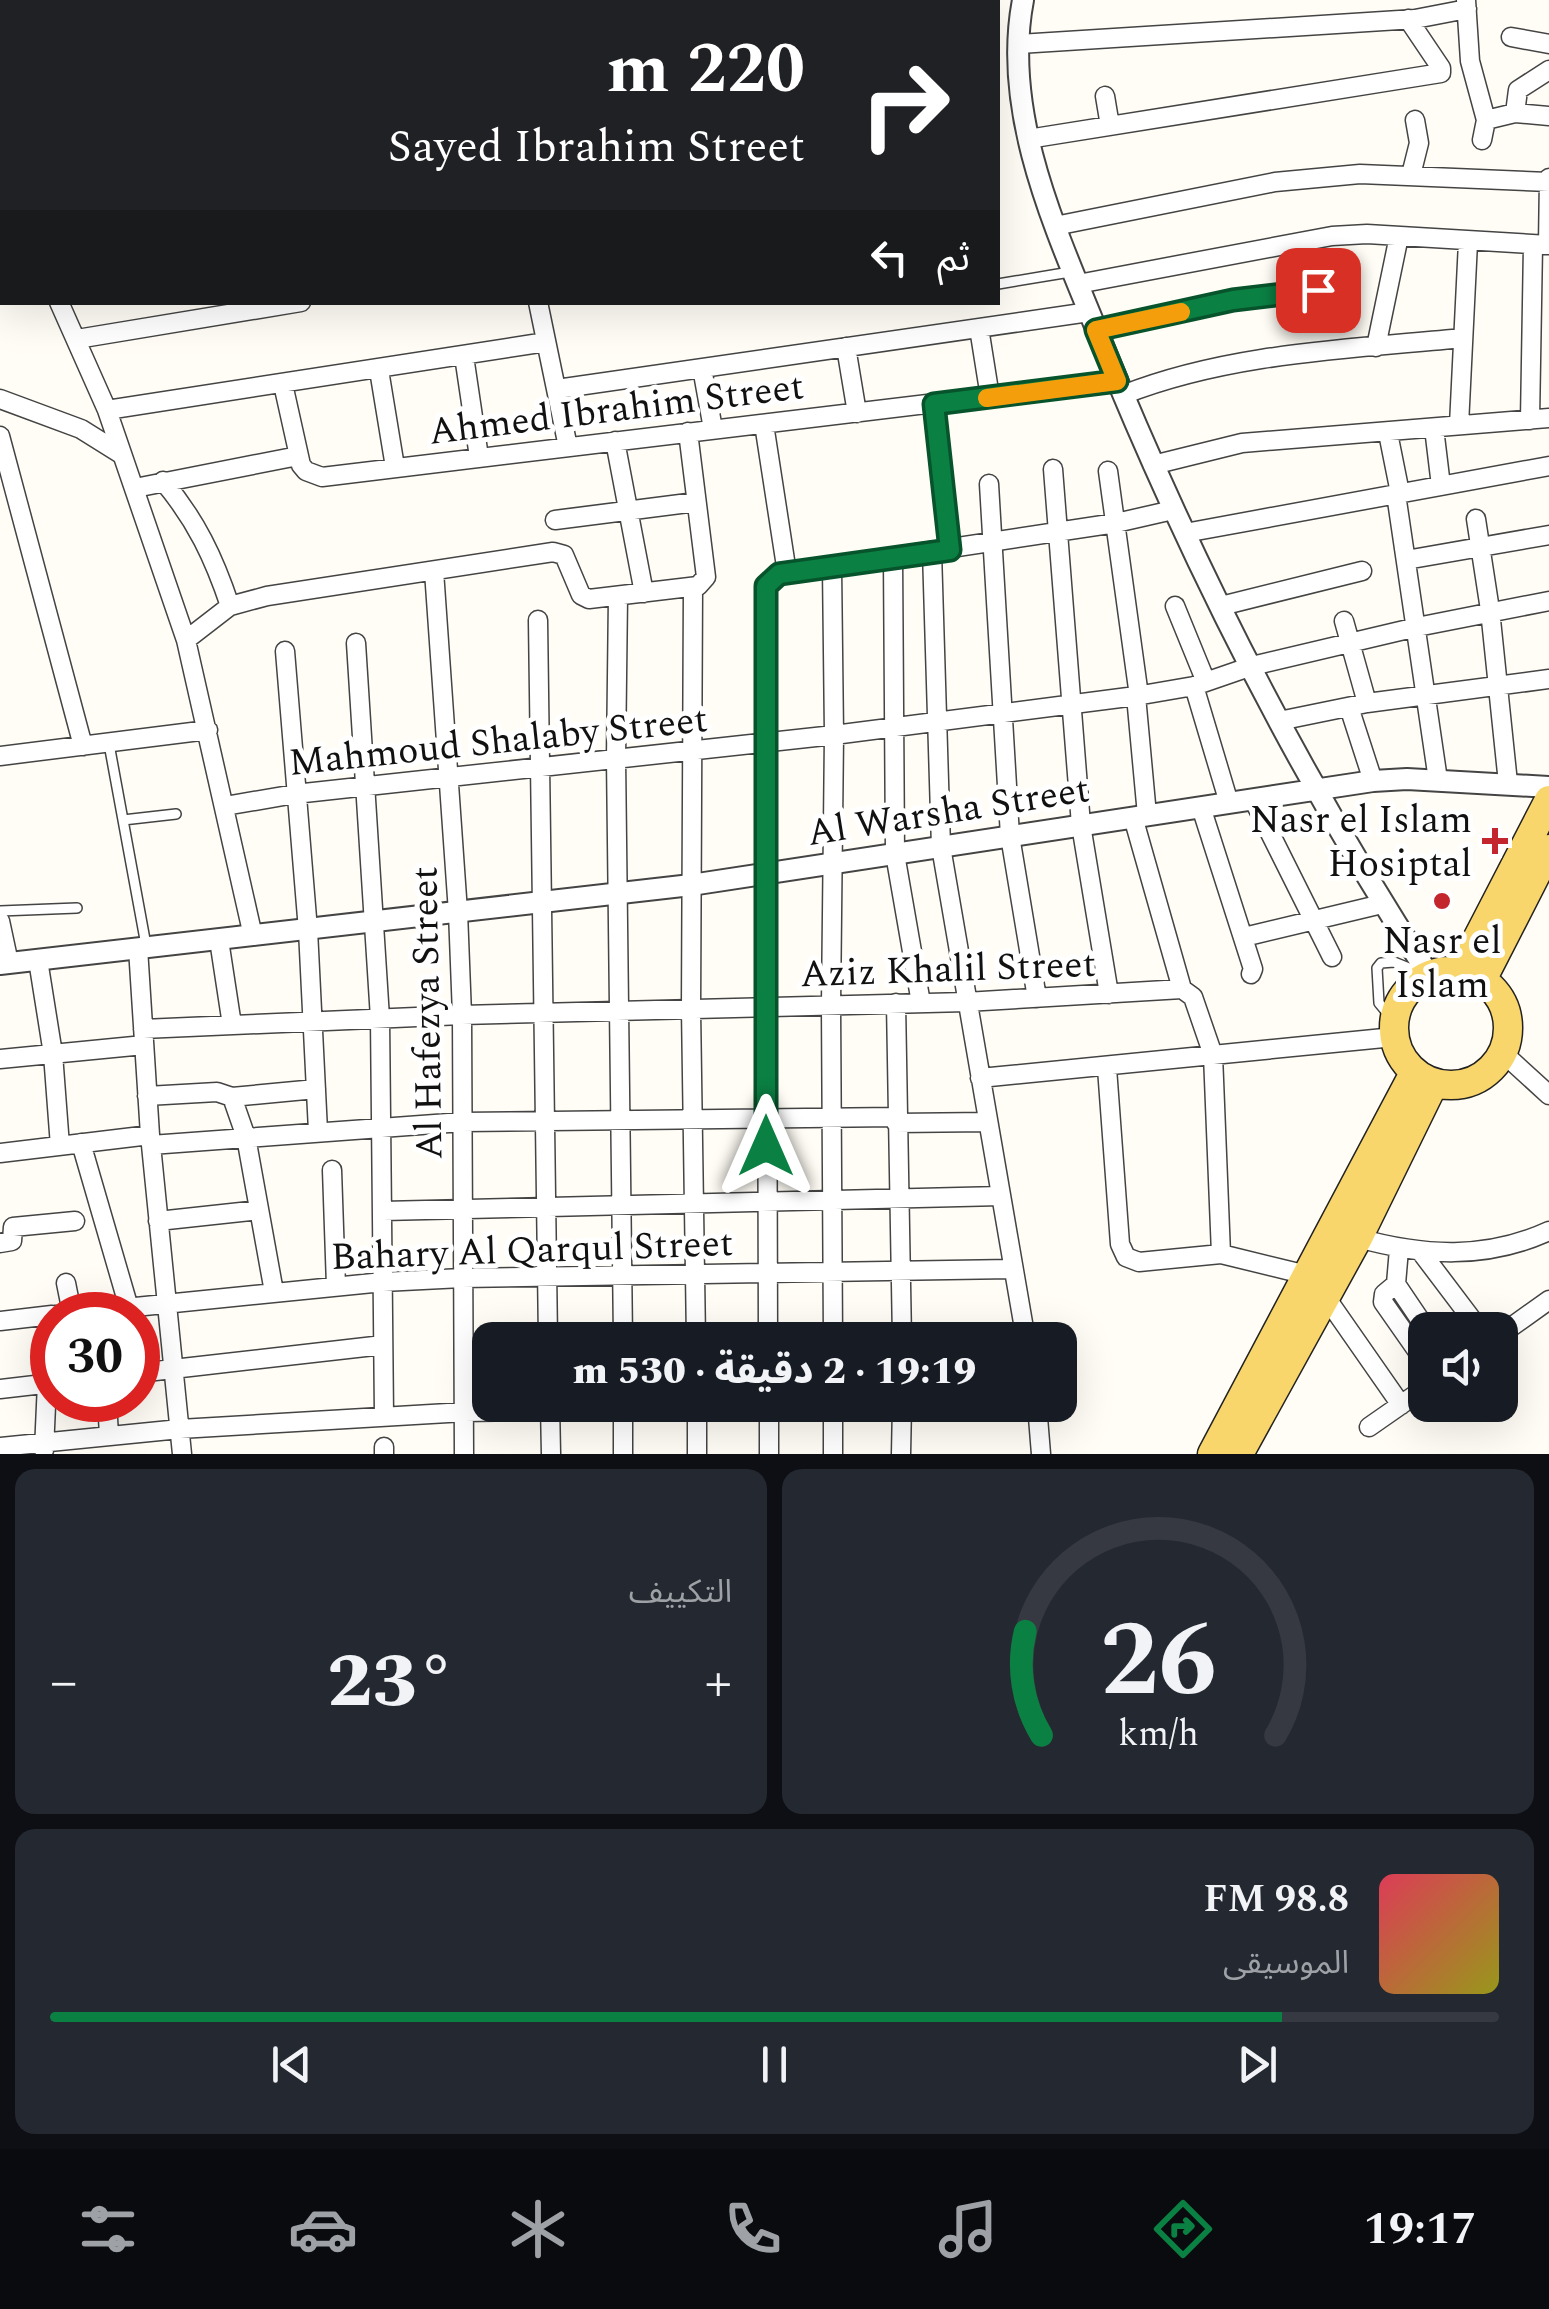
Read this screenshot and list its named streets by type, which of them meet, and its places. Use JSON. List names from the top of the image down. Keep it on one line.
{"streets":{"street":["Ahmed Ibrahim Street","Mahmoud Shalaby Street","Al Warsha Street","Aziz Khalil Street","Al Hafezya Street","Bahary Al Qarqul Street"]},"crossings":[["Mahmoud Shalaby Street","Al Hafezya Street"],["Al Warsha Street","Al Hafezya Street"],["Aziz Khalil Street","Al Hafezya Street"],["Al Hafezya Street","Bahary Al Qarqul Street"]],"places":{"health":["Nasr el Islam Hosiptal"],"other":["Nasr el Islam"]},"page":{"turn":["220 m","Sayed Ibrahim Street"],"then":"ثم","limit":"30","trip":"19:19 · 2 دقيقة · 530 m","tile":"التكييف","heat":["−","23°","+"],"song":["98.8 FM","الموسيقى"],"tabs":"19:17","gauge":["26","km/h"]}}
